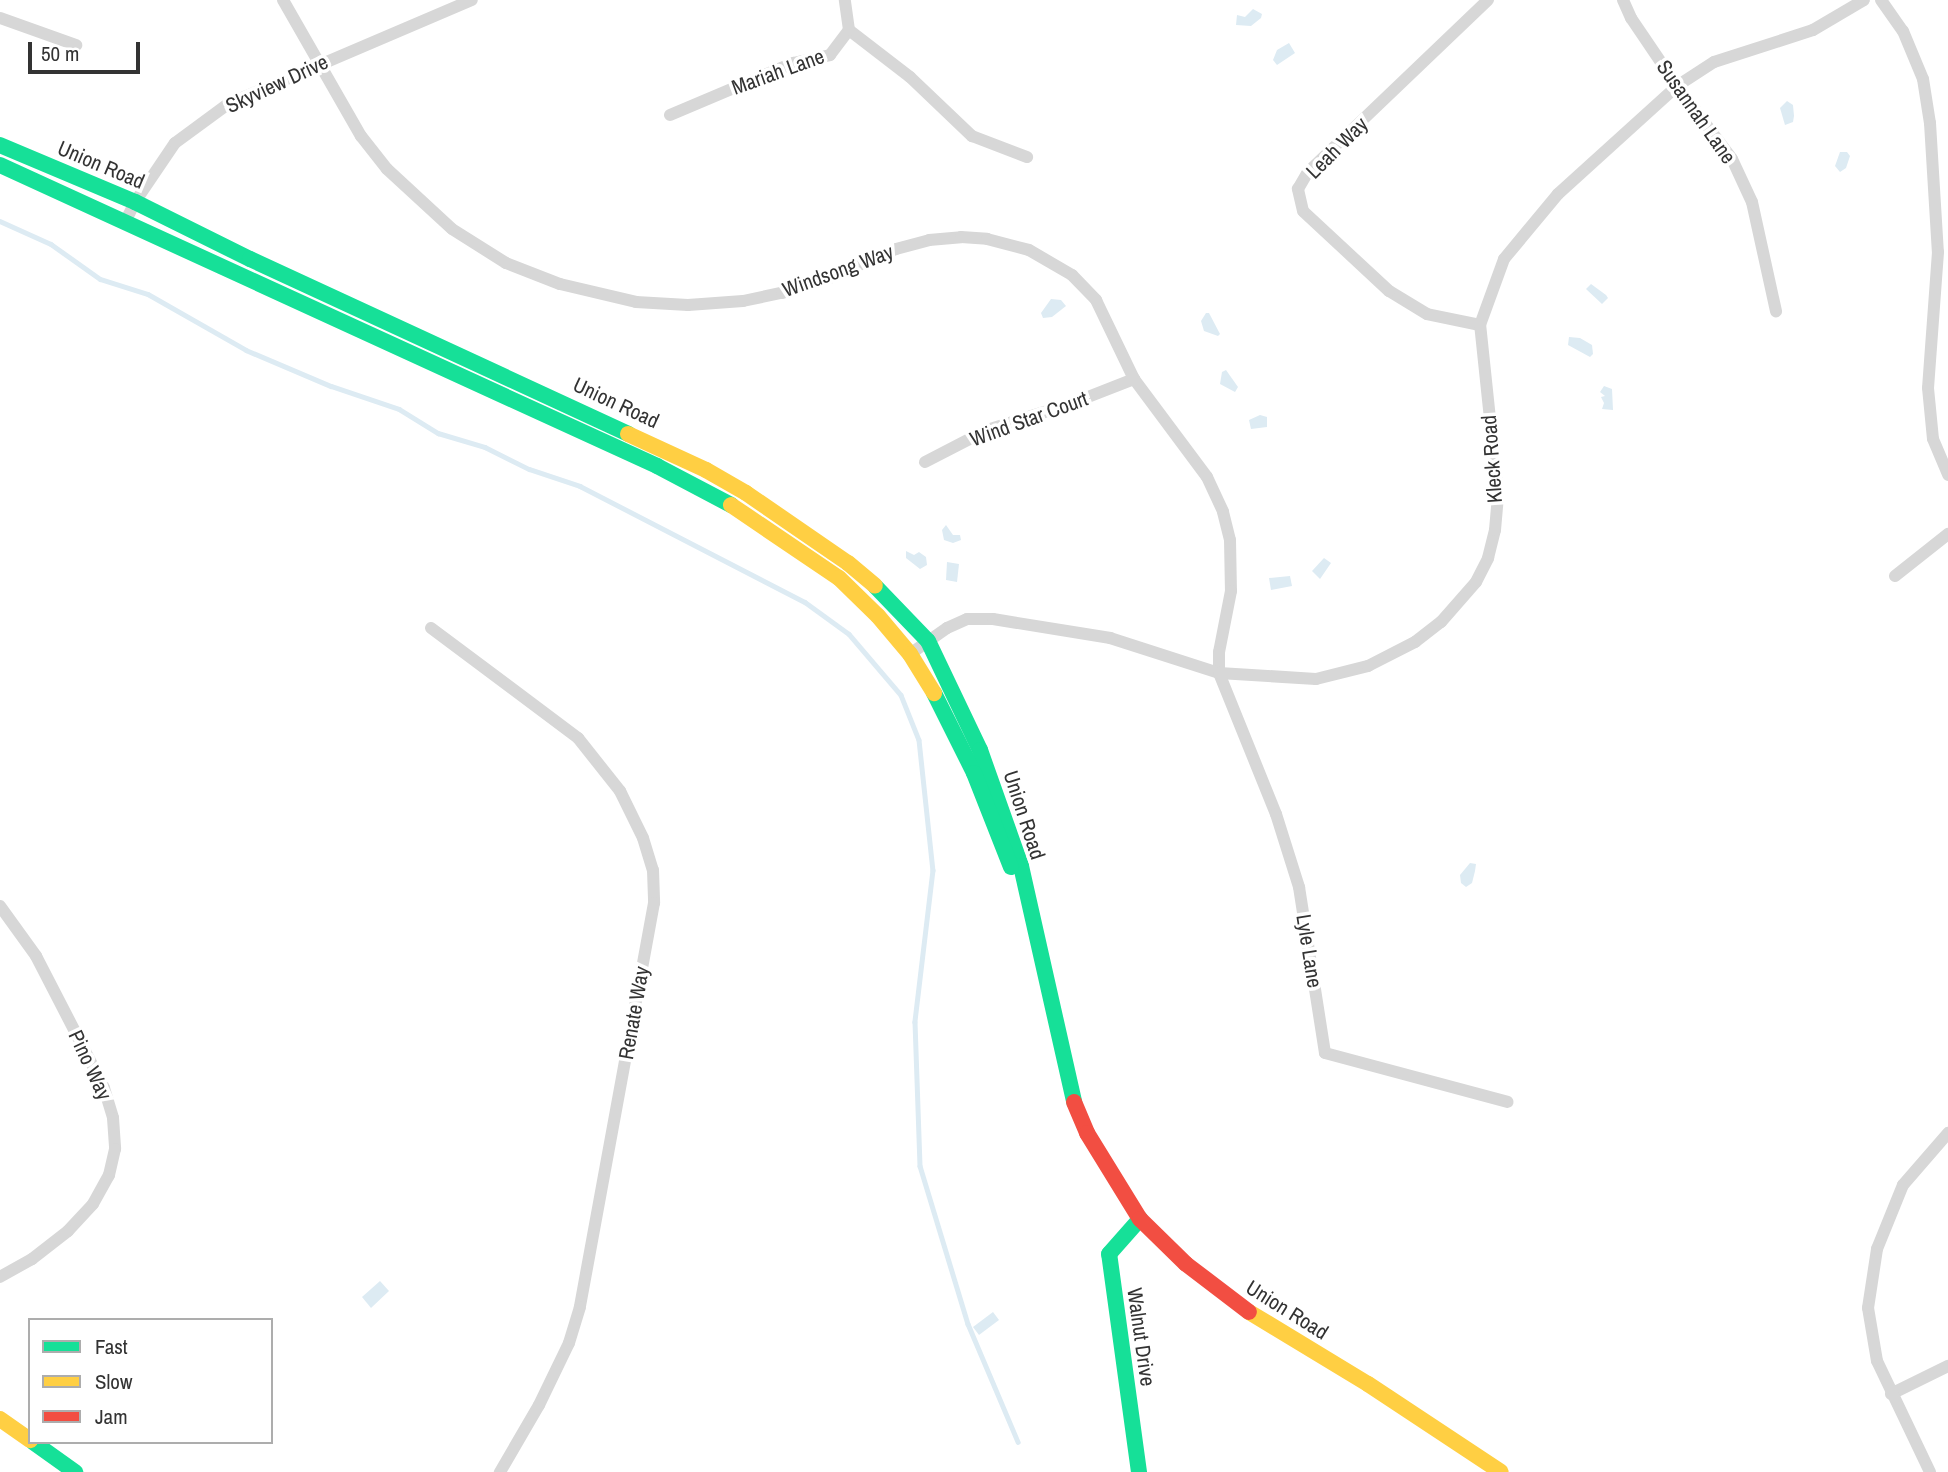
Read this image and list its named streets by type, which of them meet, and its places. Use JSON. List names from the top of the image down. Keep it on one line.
{"streets":{"main road":["Union Road","Walnut Drive"],"street":["Mariah Lane","Skyview Drive","Susannah Lane","Leah Way","Windsong Way","Wind Star Court","Kleck Road","Lyle Lane","Renate Way","Pino Way"]},"crossings":[["Skyview Drive","Union Road"],["Skyview Drive","Windsong Way"],["Susannah Lane","Kleck Road"],["Leah Way","Kleck Road"],["Union Road","Kleck Road"],["Union Road","Walnut Drive"],["Windsong Way","Wind Star Court"],["Windsong Way","Kleck Road"],["Windsong Way","Lyle Lane"],["Kleck Road","Lyle Lane"]],"legend":["Fast","Slow","Jam"],"scale_bar":"50 m"}
